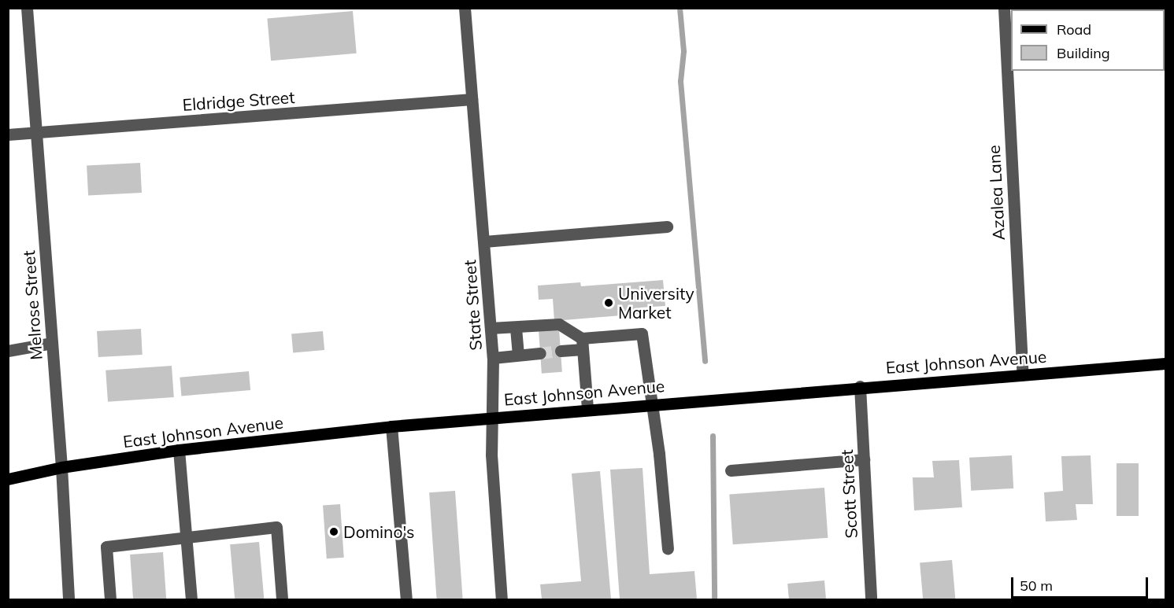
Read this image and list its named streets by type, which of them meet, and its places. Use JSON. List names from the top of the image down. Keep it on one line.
{"streets":{"main road":["East Johnson Avenue"],"street":["Eldridge Street","Azalea Lane","Melrose Street","State Street","Scott Street"]},"crossings":[["Eldridge Street","Melrose Street"],["Eldridge Street","State Street"],["Azalea Lane","East Johnson Avenue"],["Melrose Street","East Johnson Avenue"],["State Street","East Johnson Avenue"],["East Johnson Avenue","Scott Street"]],"places":["University Market","Domino's"],"legend":["Road","Building"],"scale_bar":"50 m"}
